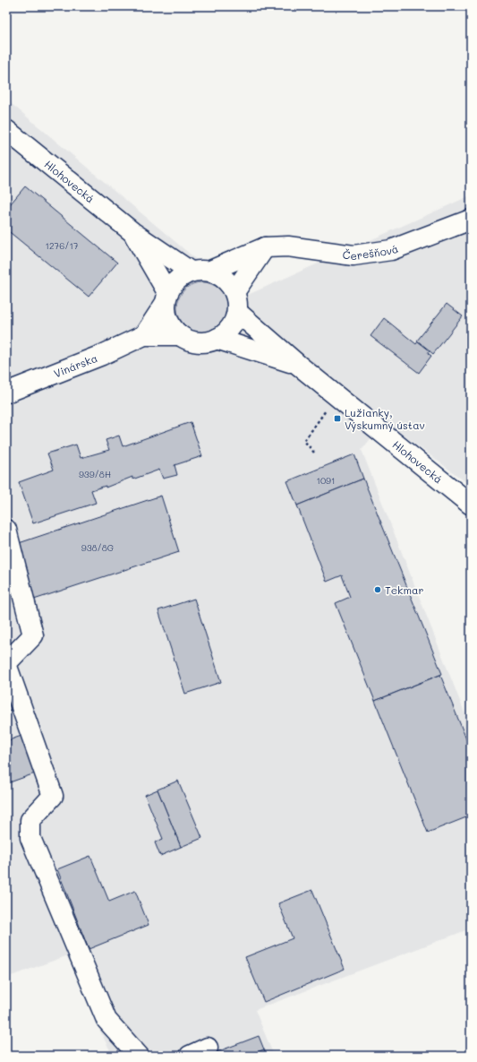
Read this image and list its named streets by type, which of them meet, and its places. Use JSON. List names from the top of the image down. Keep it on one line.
{"streets":{"main road":["Hlohovecká","Čerešňová","Vinárska"]},"crossings":[["Hlohovecká","Čerešňová"],["Hlohovecká","Vinárska"],["Čerešňová","Vinárska"]],"places":{"transit":["Lužianky, Výskumný ústav"],"other":["Tekmar"]},"house_numbers":["1276/17","939/8H","1091","938/8G"]}
